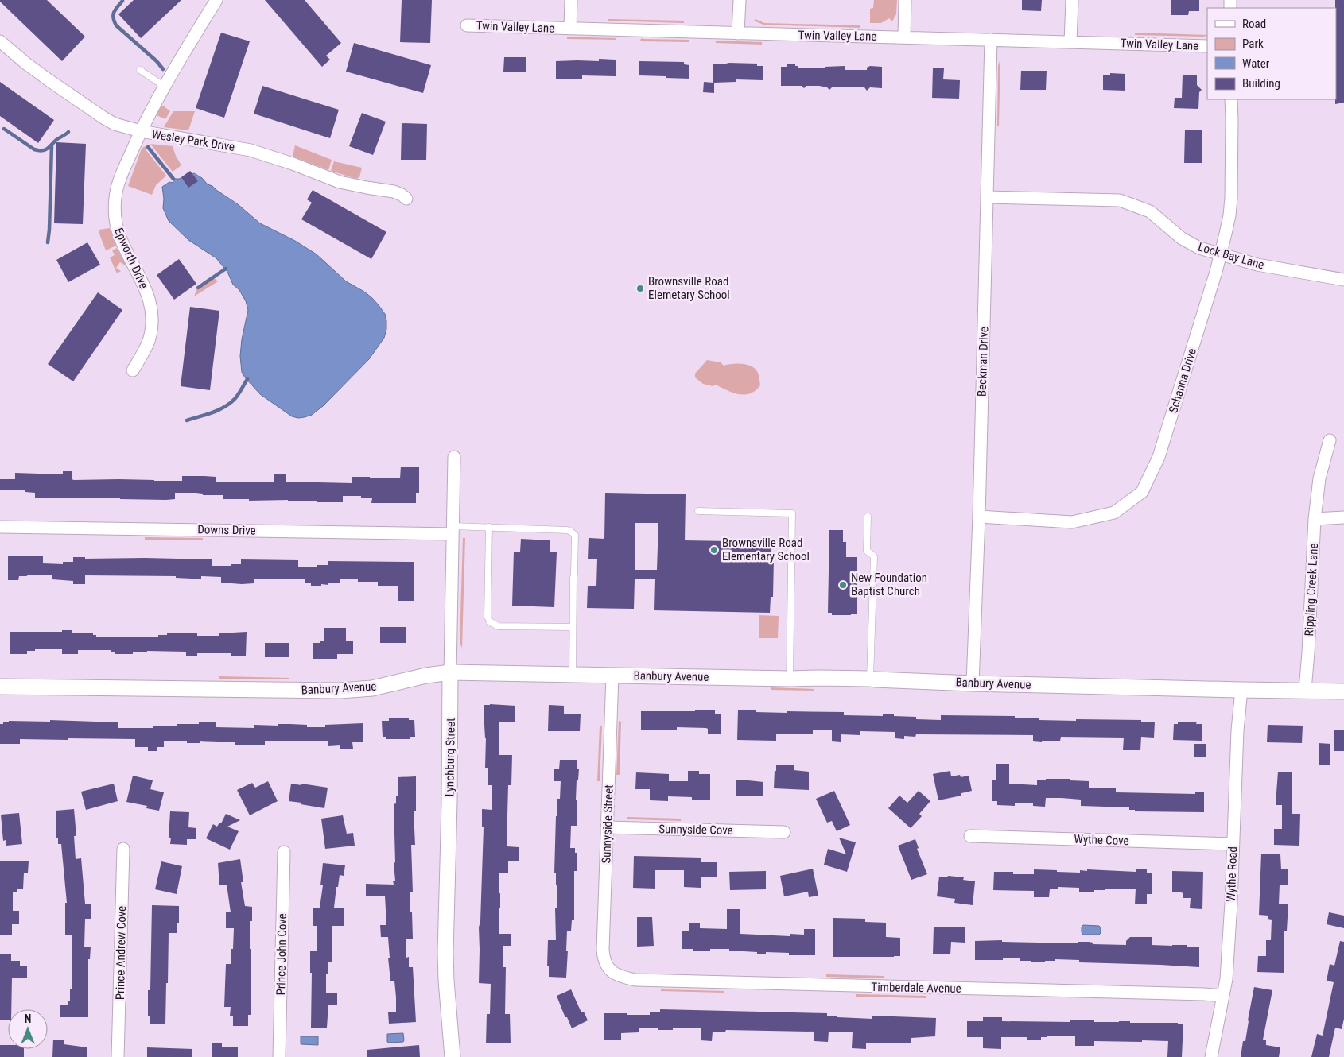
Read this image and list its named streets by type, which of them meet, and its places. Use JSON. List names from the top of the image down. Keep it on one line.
{"streets":{"street":["Twin Valley Lane","Wesley Park Drive","Lock Bay Lane","Epworth Drive","Beckman Drive","Schanna Drive","Downs Drive","Rippling Creek Lane","Banbury Avenue","Lynchburg Street","Sunnyside Street","Sunnyside Cove","Wythe Cove","Wythe Road","Prince Andrew Cove","Prince John Cove","Timberdale Avenue"]},"crossings":[["Twin Valley Lane","Beckman Drive"],["Wesley Park Drive","Epworth Drive"],["Lock Bay Lane","Beckman Drive"],["Lock Bay Lane","Schanna Drive"],["Beckman Drive","Schanna Drive"],["Beckman Drive","Banbury Avenue"],["Downs Drive","Lynchburg Street"],["Rippling Creek Lane","Banbury Avenue"],["Banbury Avenue","Lynchburg Street"],["Banbury Avenue","Sunnyside Street"],["Banbury Avenue","Wythe Road"],["Sunnyside Street","Sunnyside Cove"],["Sunnyside Street","Timberdale Avenue"],["Wythe Cove","Wythe Road"],["Wythe Road","Timberdale Avenue"]],"places":["Brownsville Road Elemetary School","Brownsville Road Elementary School","New Foundation Baptist Church"],"legend":["Road","Park","Water","Building"],"north":"top"}
